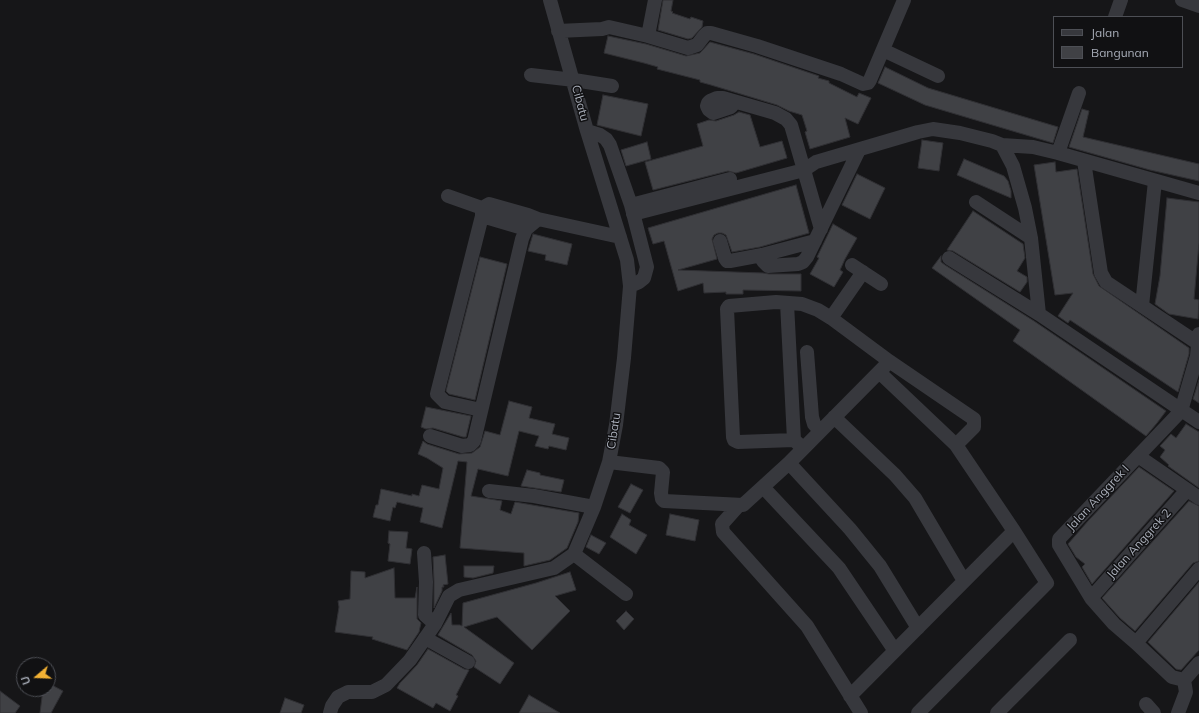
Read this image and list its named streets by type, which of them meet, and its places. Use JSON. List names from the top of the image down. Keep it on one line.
{"streets":{"street":["Cibatu","Jalan Anggrek I","Jalan Anggrek 2"]},"crossings":[["Jalan Anggrek I","Jalan Anggrek 2"]],"legend":["Jalan","Bangunan"],"north":"left"}
